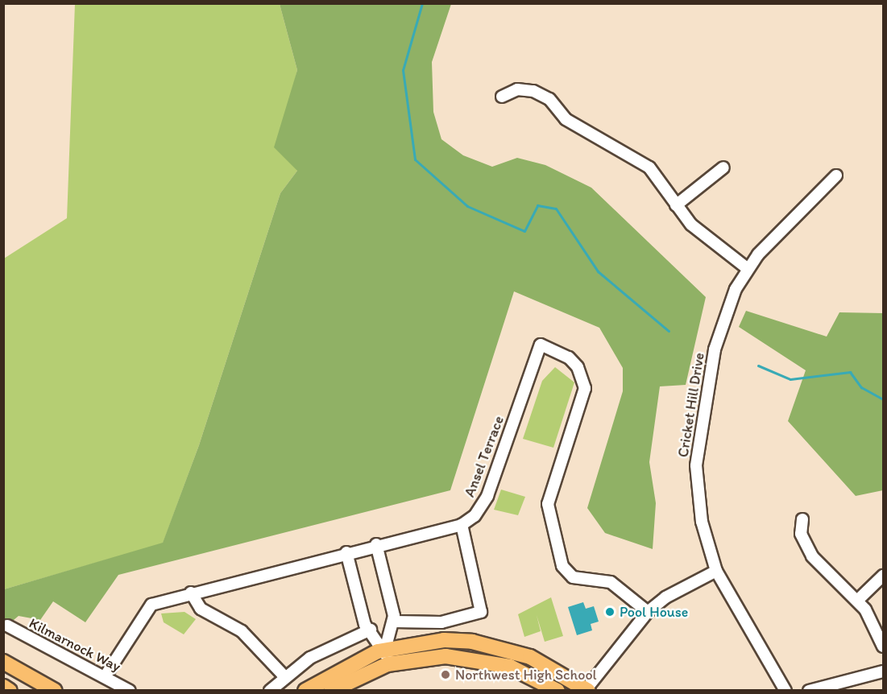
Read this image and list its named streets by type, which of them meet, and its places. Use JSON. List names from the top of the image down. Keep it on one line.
{"streets":{"street":["Cricket Hill Drive","Ansel Terrace","Kilmarnock Way"]},"crossings":[["Ansel Terrace","Kilmarnock Way"]],"places":["Pool House","Northwest High School"]}
